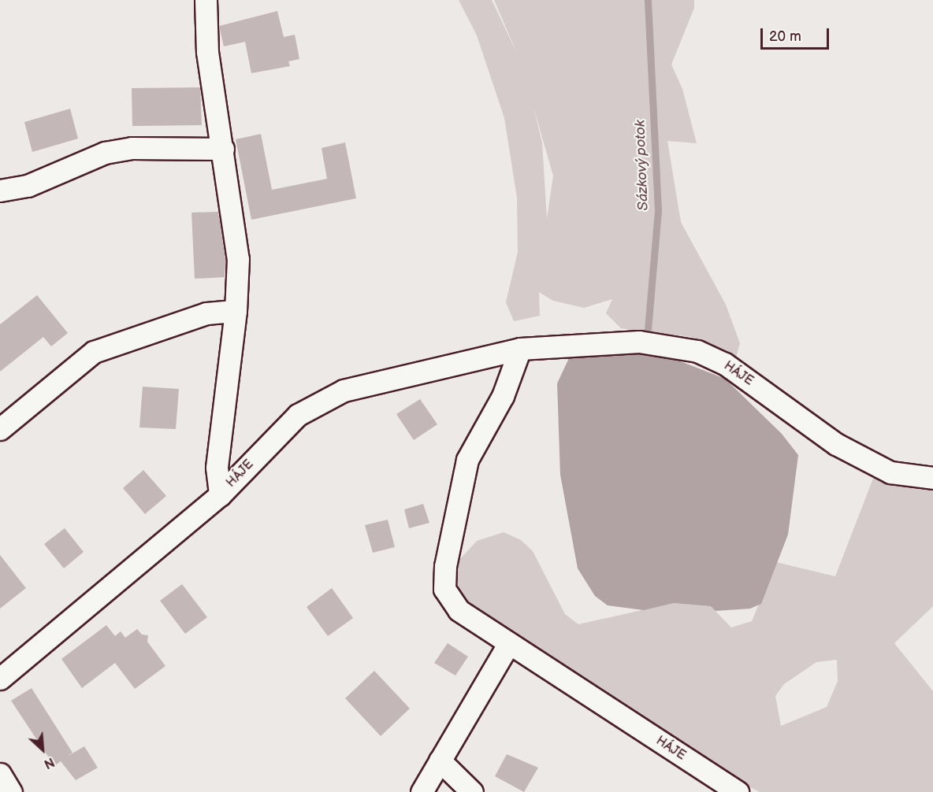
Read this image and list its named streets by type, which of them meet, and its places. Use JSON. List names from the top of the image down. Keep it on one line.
{"streets":{"street":["HÁJE"]},"water":["Sázkový potok"],"scale_bar":"20 m","north":"bottom right"}
